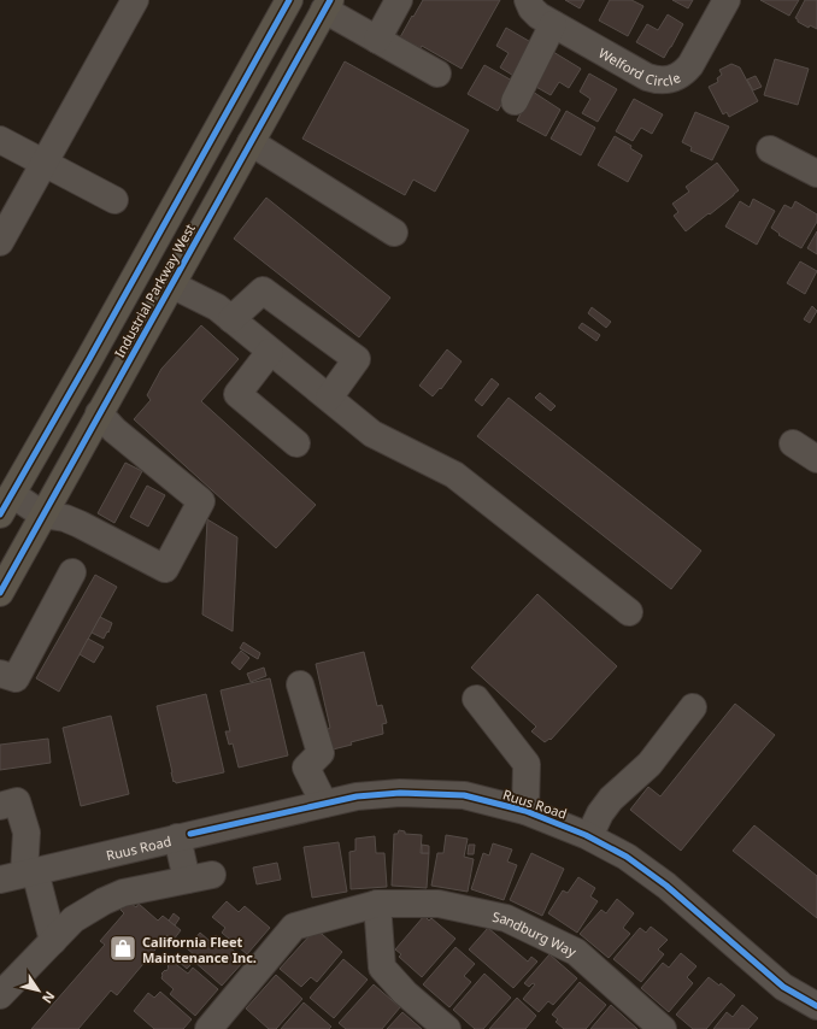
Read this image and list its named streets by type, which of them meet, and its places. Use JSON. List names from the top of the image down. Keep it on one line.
{"streets":{"main road":["Industrial Parkway West"],"street":["Welford Circle","Ruus Road","Sandburg Way"]},"places":{"shop":["California Fleet Maintenance Inc."]},"north":"bottom right"}
